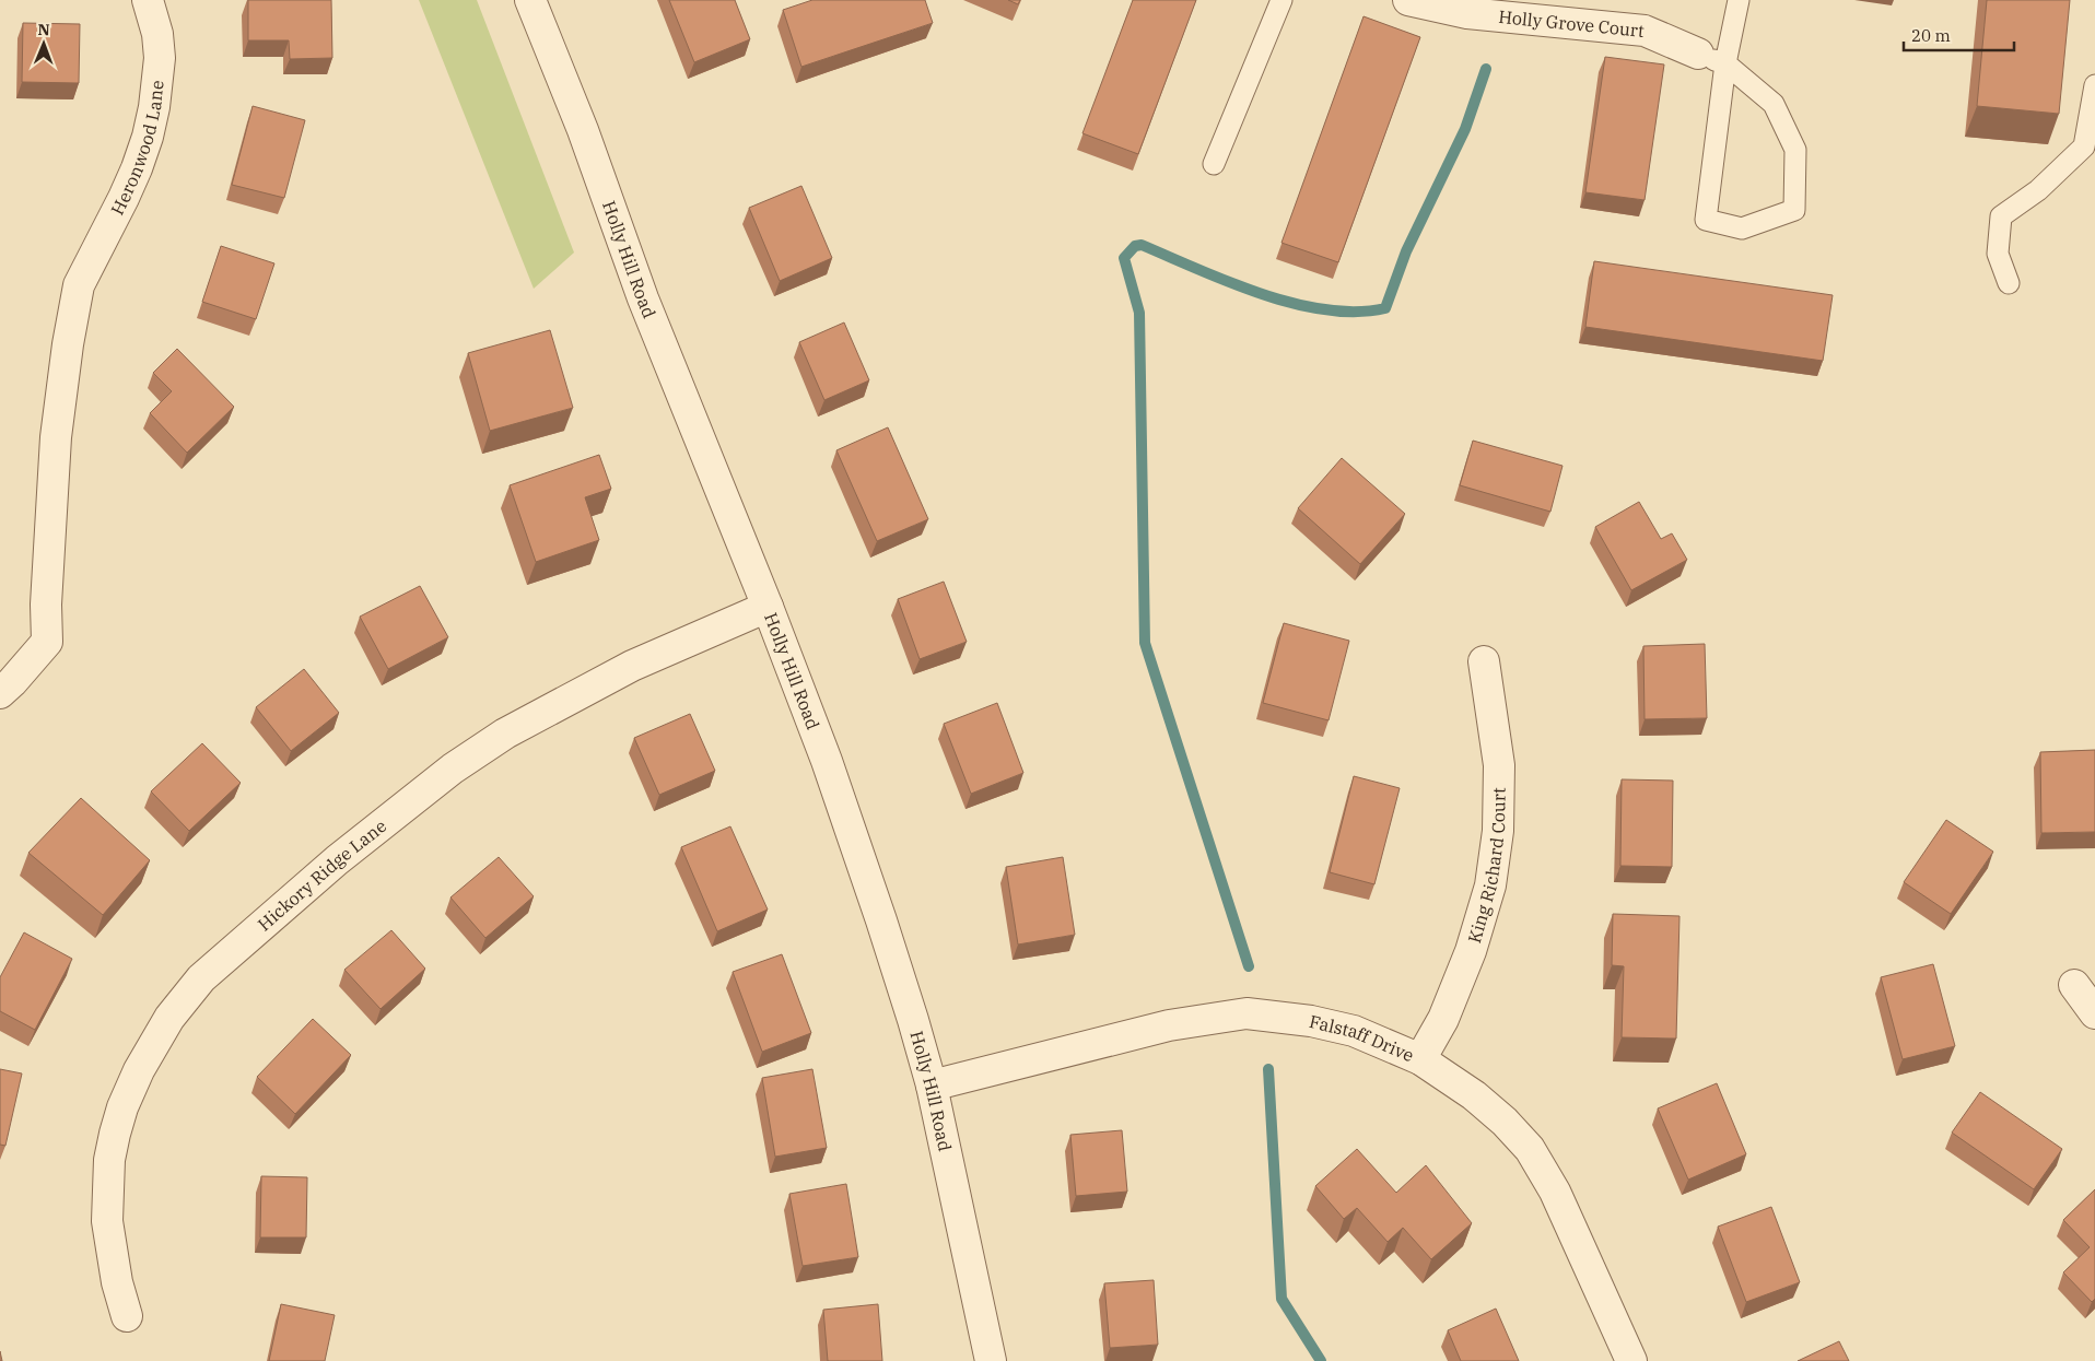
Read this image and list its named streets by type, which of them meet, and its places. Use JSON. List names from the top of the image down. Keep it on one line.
{"streets":{"street":["Holly Grove Court","Heronwood Lane","Holly Hill Road","King Richard Court","Hickory Ridge Lane","Falstaff Drive"]},"crossings":[["Holly Hill Road","Hickory Ridge Lane"],["Holly Hill Road","Falstaff Drive"],["King Richard Court","Falstaff Drive"]],"scale_bar":"20 m","north":"top"}
